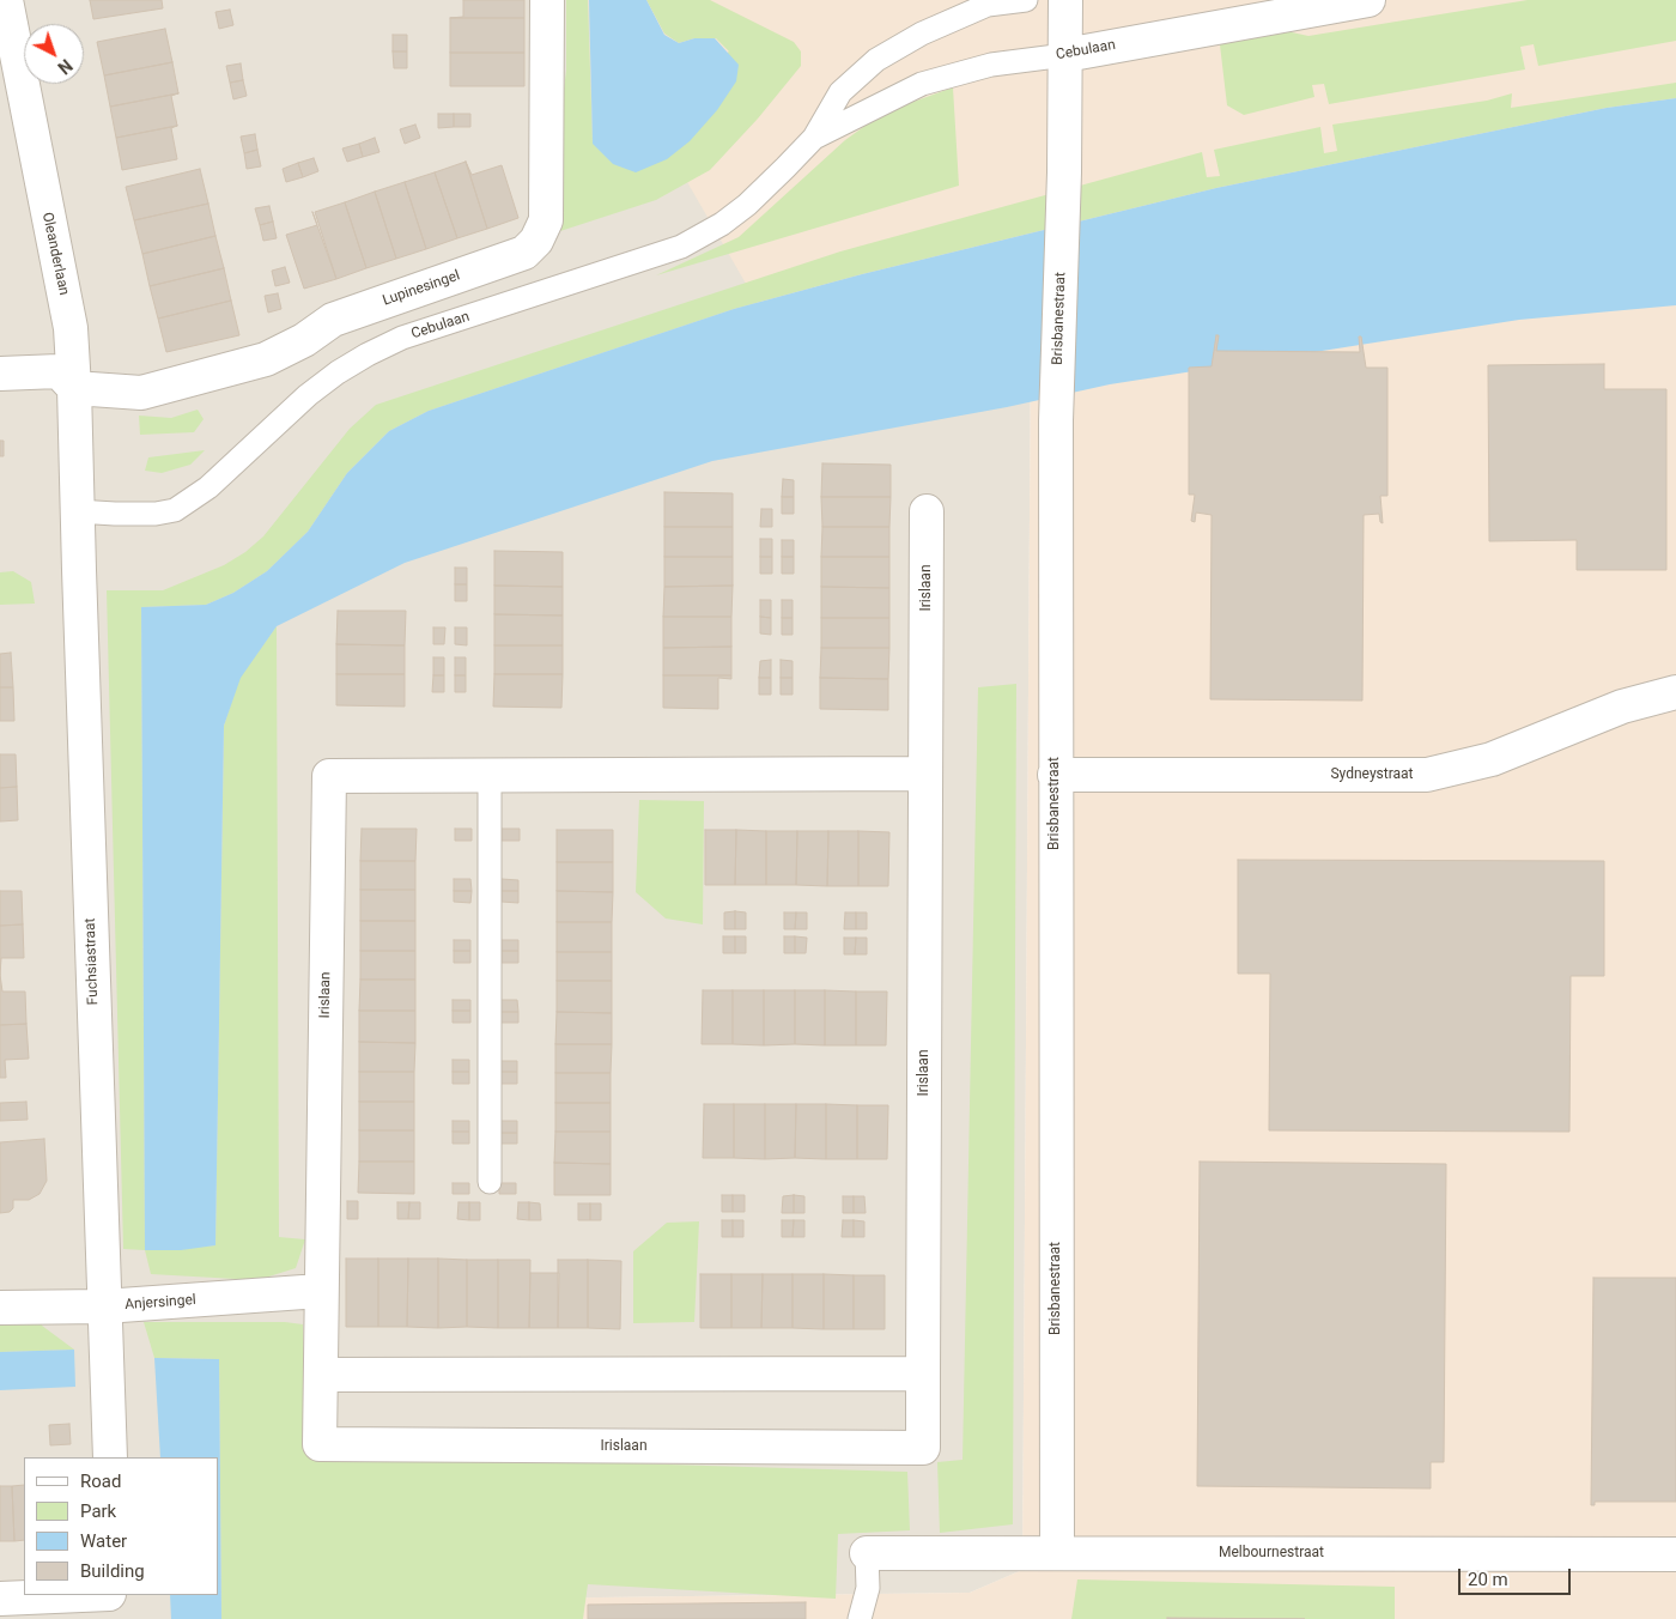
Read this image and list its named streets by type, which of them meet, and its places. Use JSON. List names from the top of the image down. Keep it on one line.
{"streets":{"street":["Cebulaan","Oleanderlaan","Lupinesingel","Brisbanestraat","Irislaan","Sydneystraat","Fuchsiastraat","Anjersingel","Melbournestraat"]},"crossings":[["Cebulaan","Oleanderlaan"],["Cebulaan","Brisbanestraat"],["Cebulaan","Fuchsiastraat"],["Oleanderlaan","Lupinesingel"],["Oleanderlaan","Fuchsiastraat"],["Brisbanestraat","Sydneystraat"],["Brisbanestraat","Melbournestraat"],["Irislaan","Anjersingel"],["Fuchsiastraat","Anjersingel"]],"legend":["Road","Park","Water","Building"],"scale_bar":"20 m","north":"bottom right"}
